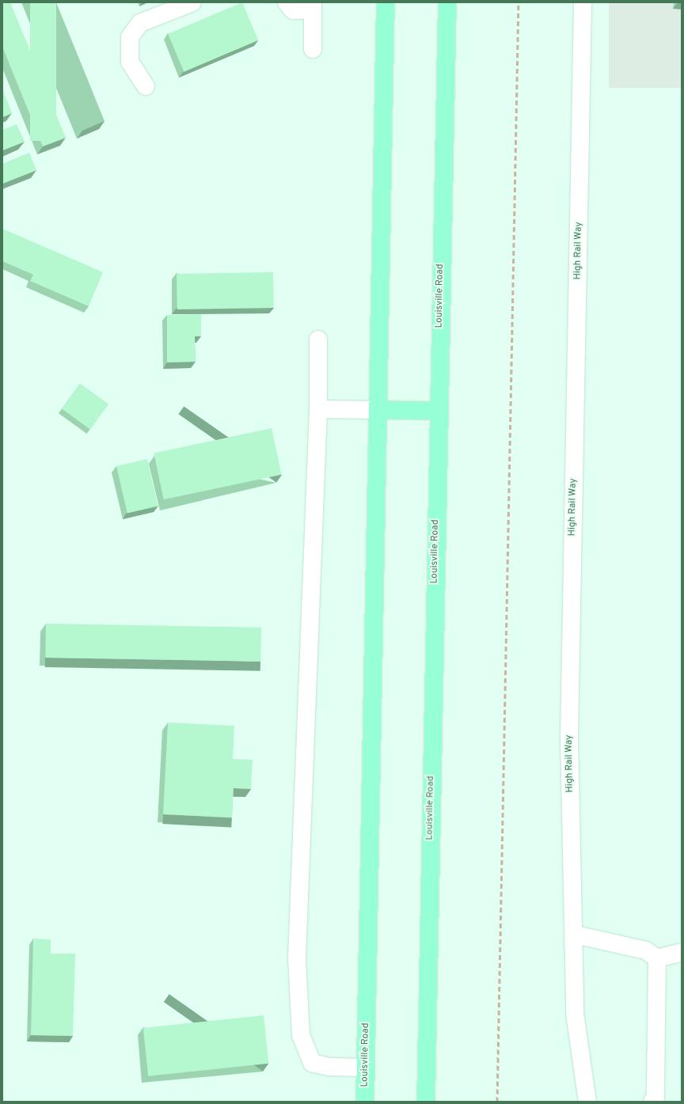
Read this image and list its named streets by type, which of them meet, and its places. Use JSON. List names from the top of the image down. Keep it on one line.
{"streets":{"main road":["Louisville Road"],"street":["High Rail Way"]}}
